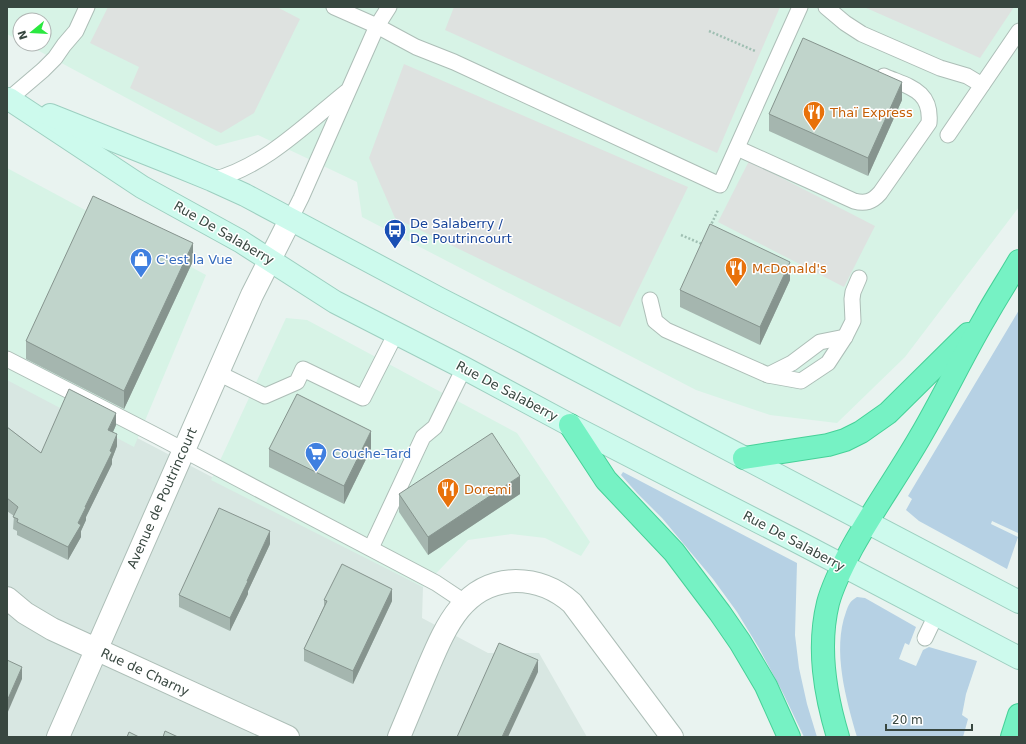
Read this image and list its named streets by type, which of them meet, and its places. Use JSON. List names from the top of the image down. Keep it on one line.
{"streets":{"main road":["Rue De Salaberry"],"street":["Avenue de Poutrincourt","Rue de Charny"]},"crossings":[["Rue De Salaberry","Avenue de Poutrincourt"],["Avenue de Poutrincourt","Rue de Charny"]],"places":{"restaurant":["Thaï Express","McDonald's","Doremi"],"bus stop":["De Salaberry / De Poutrincourt"],"shop":["C'est la Vue"],"supermarket":["Couche-Tard"]},"scale_bar":"20 m","north":"left"}
